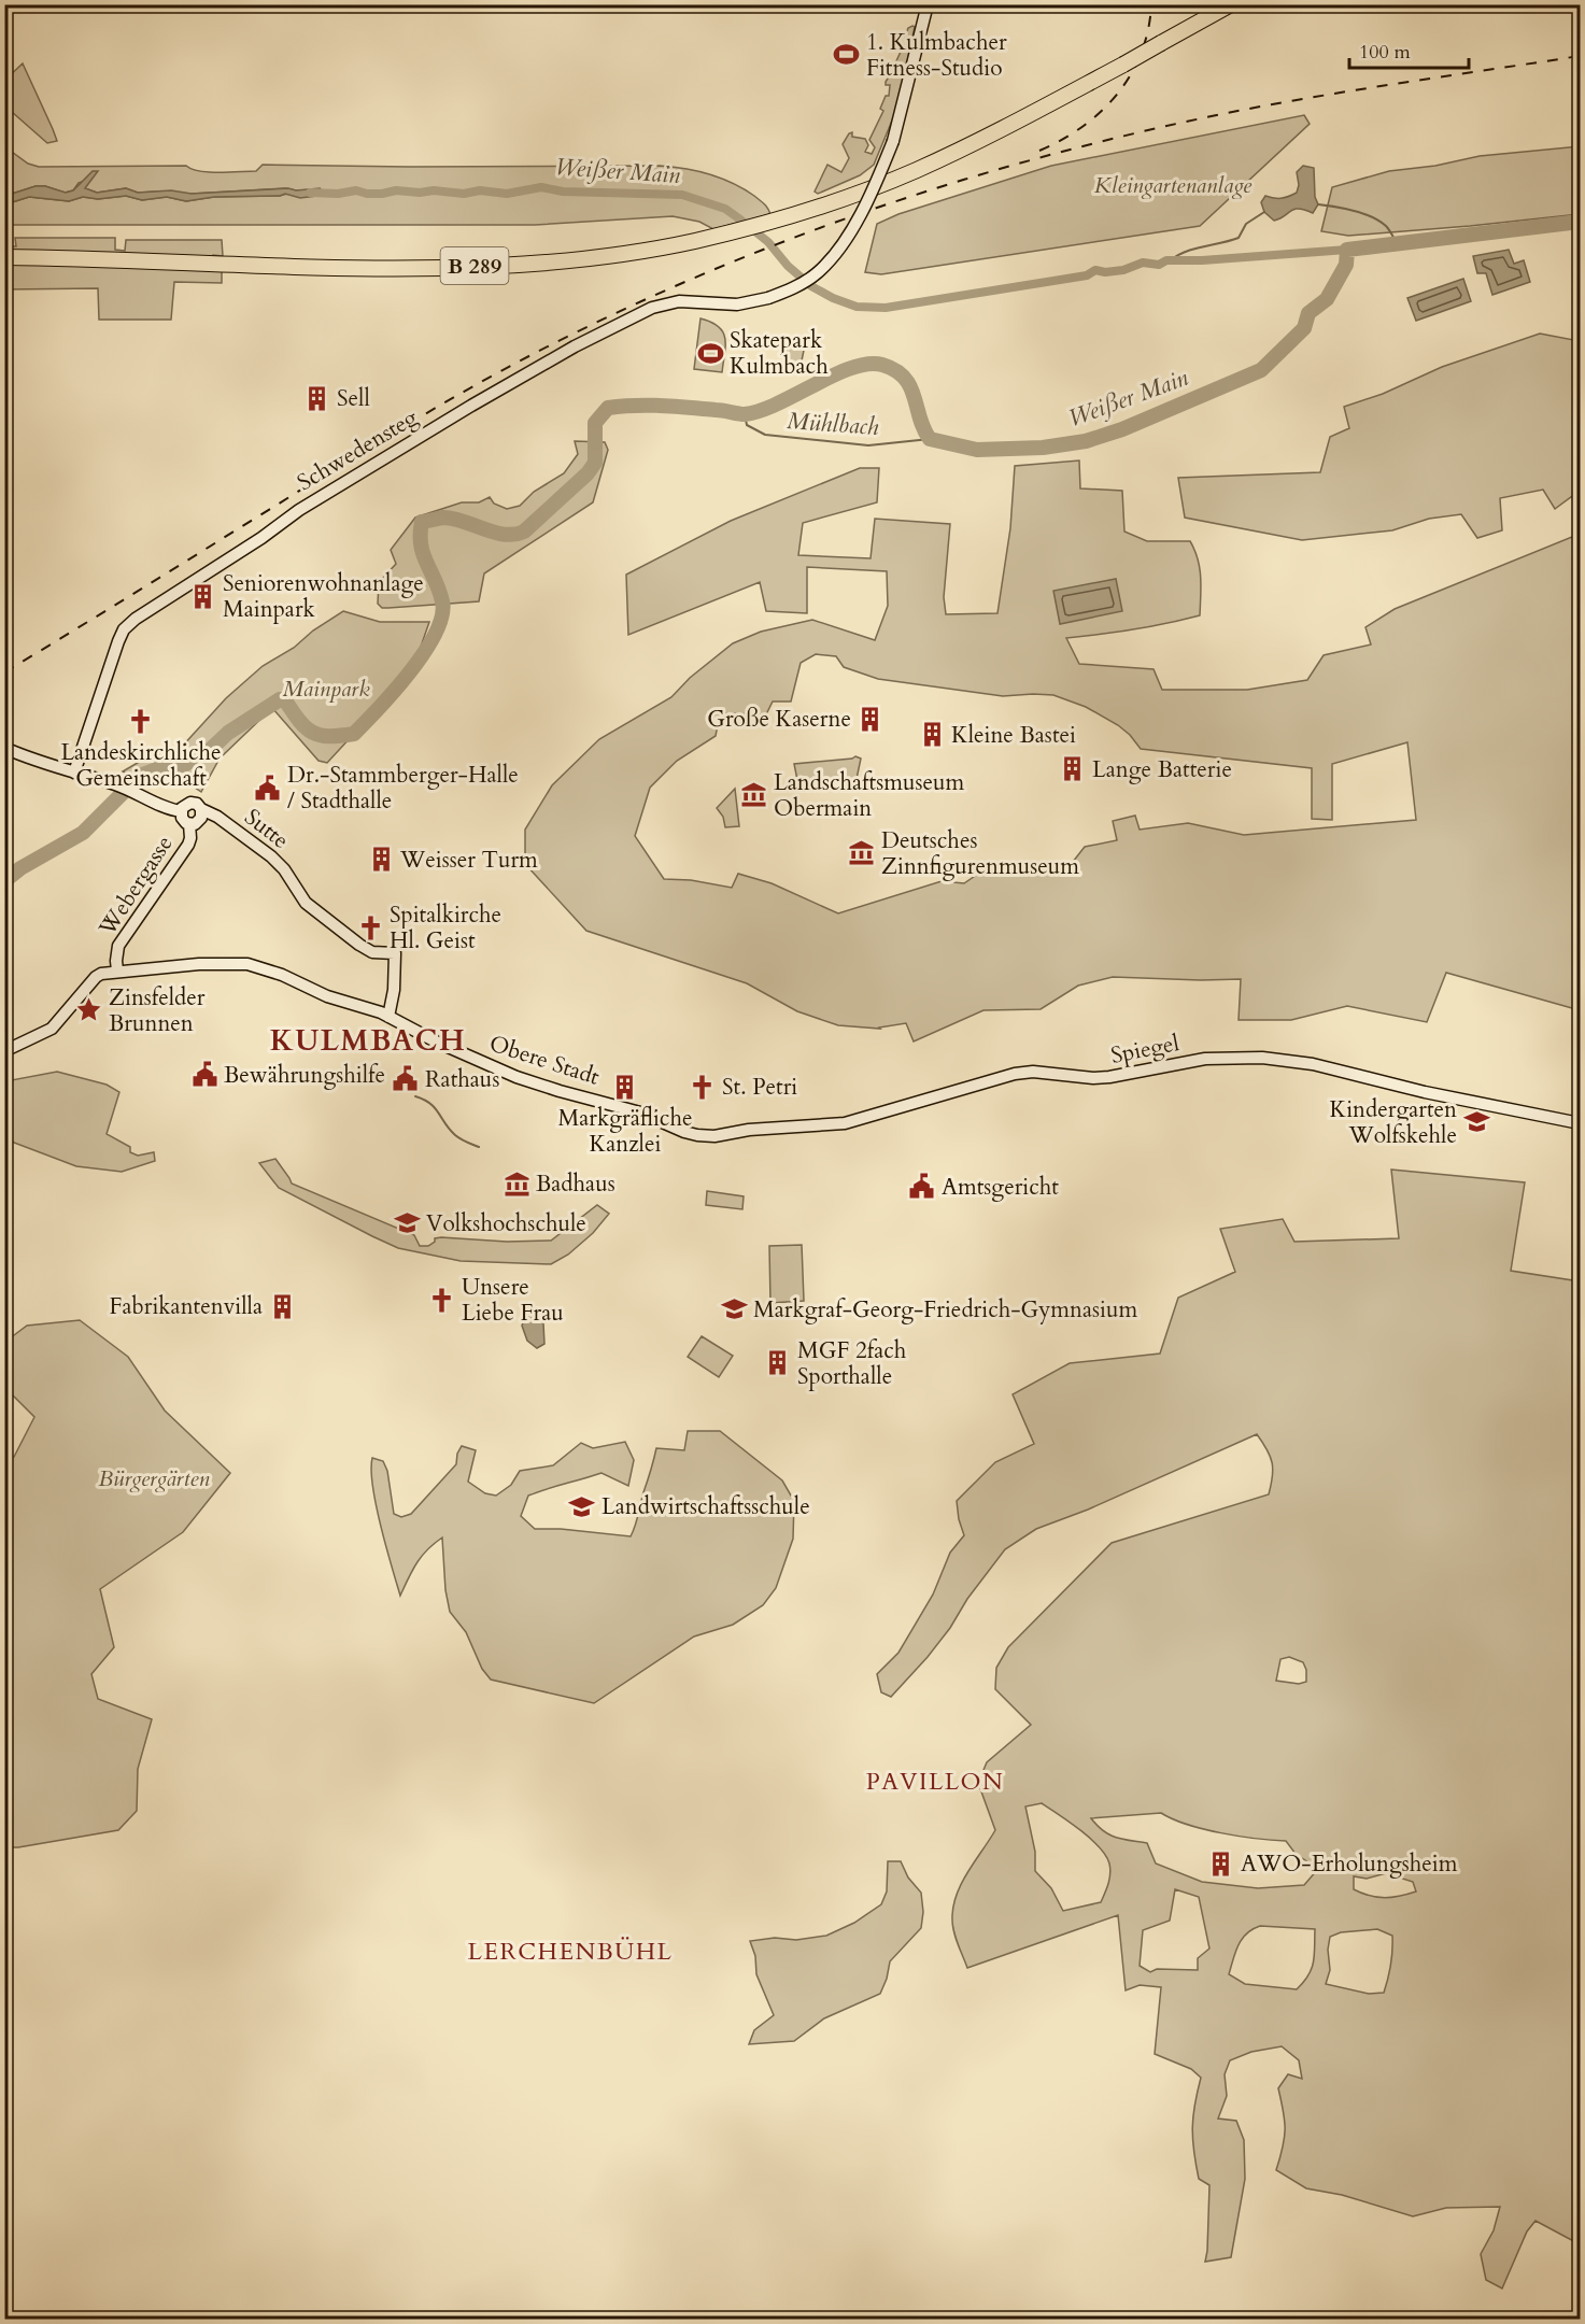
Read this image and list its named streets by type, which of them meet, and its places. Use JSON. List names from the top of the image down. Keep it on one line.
{"streets":{"highway":["B 289"],"street":["Schwedensteg","Sutte","Webergasse","Spiegel","Obere Stadt"]},"crossings":[["Sutte","Webergasse"],["Sutte","Obere Stadt"],["Webergasse","Obere Stadt"],["Spiegel","Obere Stadt"]],"districts":["KULMBACH","PAVILLON","LERCHENBÜHL"],"water":["Weißer Main","Mühlbach"],"parks":["Kleingartenanlage","Mainpark","Bürgergärten"],"places":{"sports":["1. Kulmbacher Fitness-Studio","Skatepark Kulmbach"],"building":["Sell","Seniorenwohnanlage Mainpark","Große Kaserne","Kleine Bastei","Lange Batterie","Weisser Turm","Markgräfliche Kanzlei","Fabrikantenvilla","MGF 2fach Sporthalle","AWO-Erholungsheim"],"church":["Landeskirchliche Gemeinschaft","Spitalkirche Hl. Geist","St. Petri","Unsere Liebe Frau"],"public building":["Dr.-Stammberger-Halle / Stadthalle","Bewährungshilfe","Rathaus","Amtsgericht"],"museum":["Landschaftsmuseum Obermain","Deutsches Zinnfigurenmuseum","Badhaus"],"place":["Zinsfelder Brunnen"],"school or university":["Kindergarten Wolfskehle","Volkshochschule","Markgraf-Georg-Friedrich-Gymnasium","Landwirtschaftsschule"]},"scale_bar":"100 m"}
